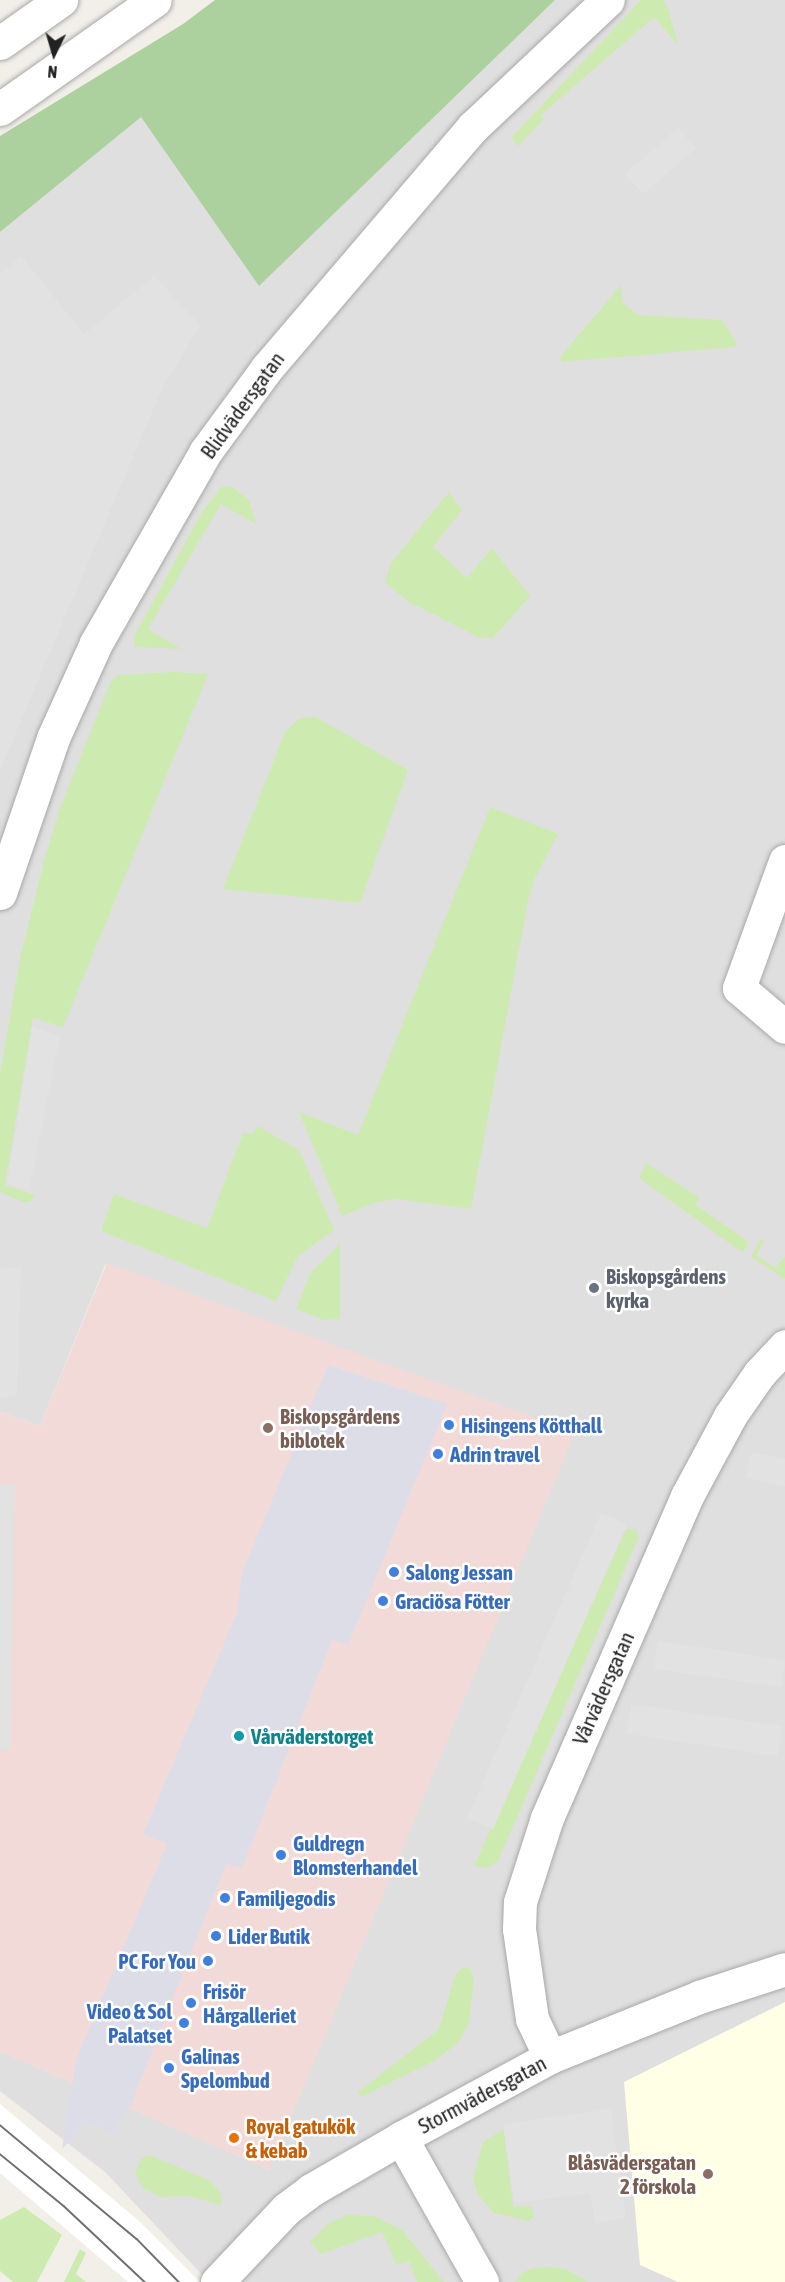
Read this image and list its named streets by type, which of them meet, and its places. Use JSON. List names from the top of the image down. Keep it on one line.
{"streets":{"street":["Blidvädersgatan","Vårvädersgatan","Stormvädersgatan"]},"crossings":[["Vårvädersgatan","Stormvädersgatan"]],"places":["Biskopsgårdens kyrka","Hisingens Kötthall","Biskopsgårdens biblotek","Adrin travel","Salong Jessan","Graciösa Fötter","Vårväderstorget","Guldregn Blomsterhandel","Familjegodis","Lider Butik","PC For You","Frisör Hårgalleriet","Video & Sol Palatset","Galinas Spelombud","Royal gatukök & kebab","Blåsvädersgatan 2 förskola"],"north":"bottom"}
